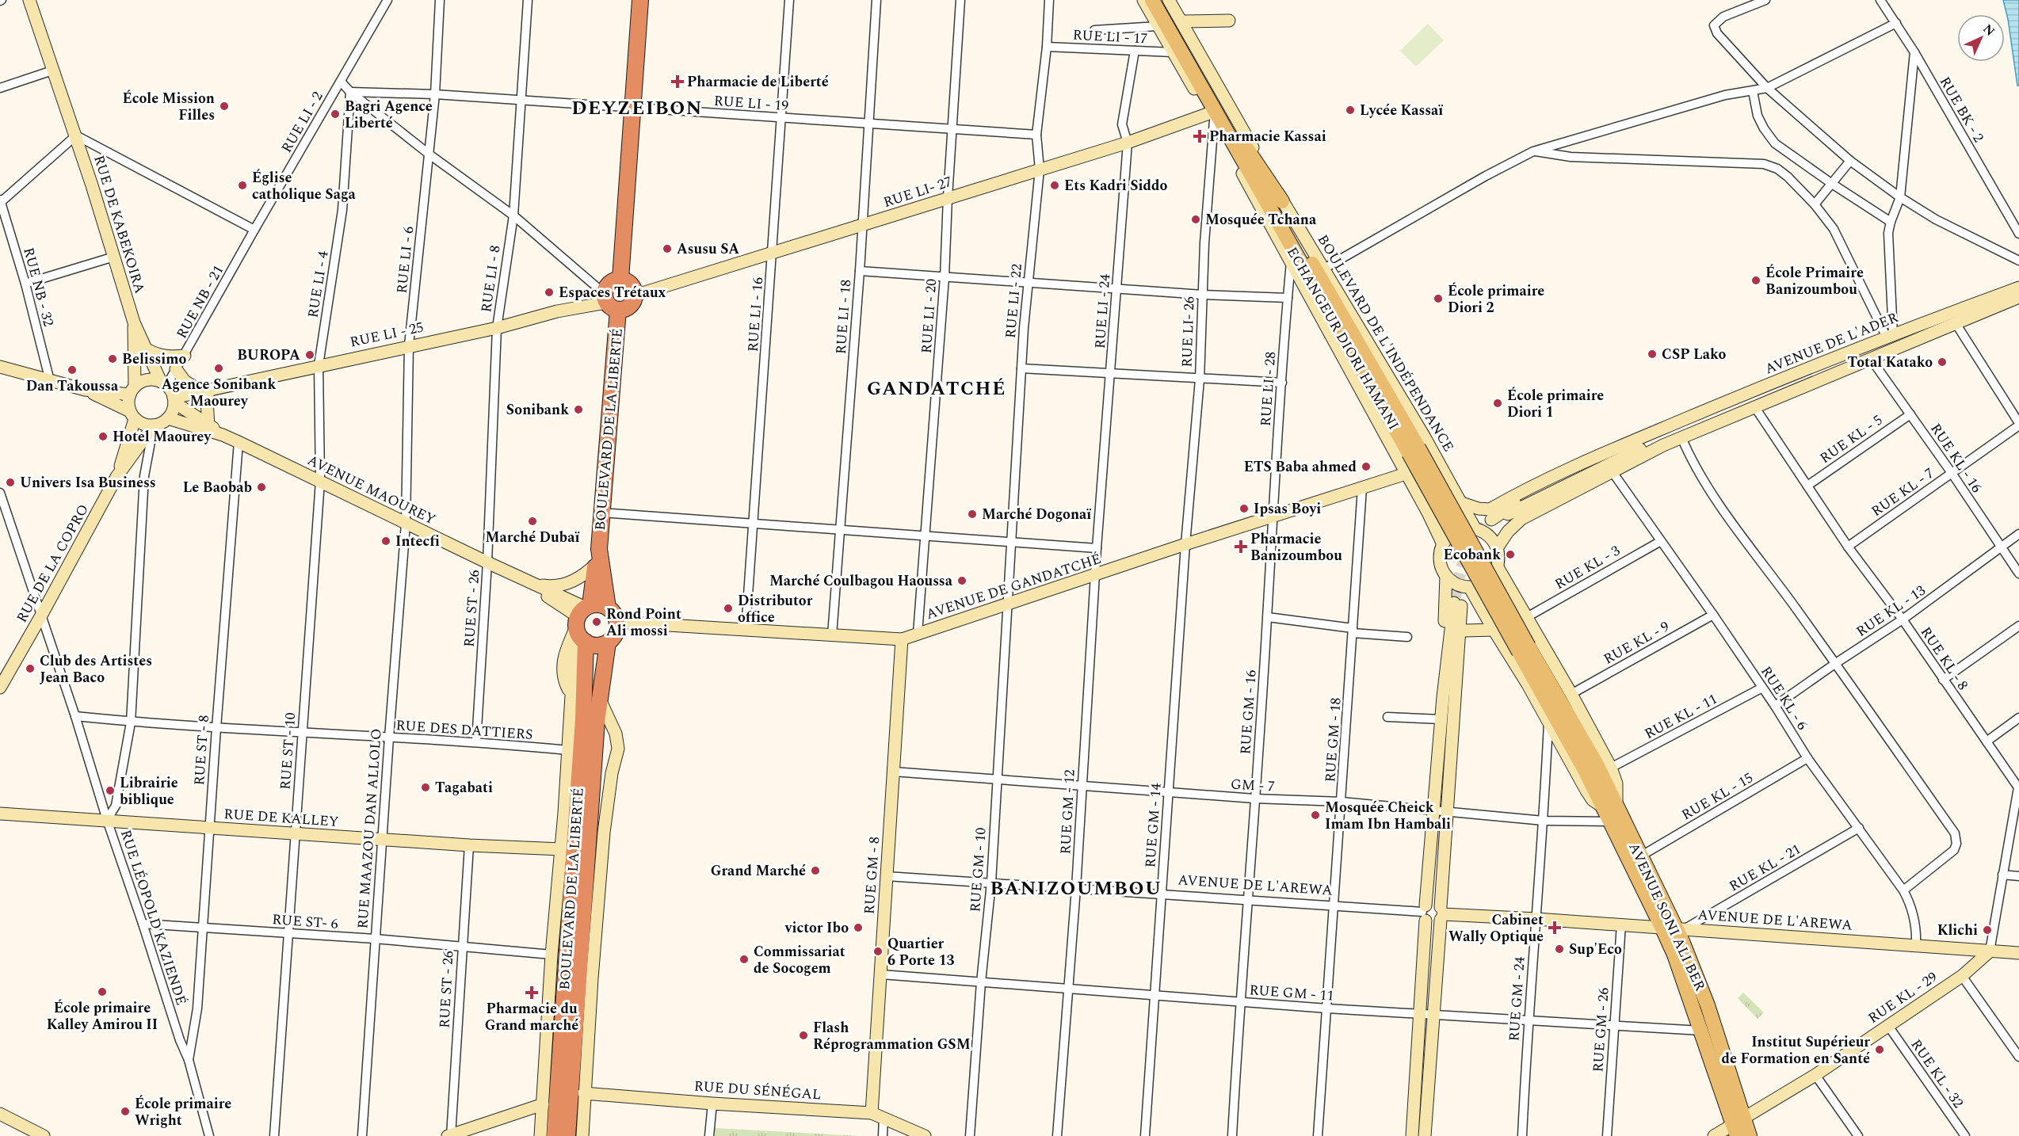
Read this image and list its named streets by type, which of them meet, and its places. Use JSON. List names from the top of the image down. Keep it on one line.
{"streets":{"highway":["BOULEVARD DE LA LIBERTÉ"],"main road":["RUE LI- 27","RUE DE KABEKOIRA","RUE LI - 25","ECHANGEUR DIORI HAMANI","BOULEVARD DE L'INDÉPENDANCE","AVENUE DE L'ADER","AVENUE MAOUREY","RUE DE LA COPRO","AVENUE DE GANDATCHÉ","RUE DE KALLEY","RUE GM - 8","AVENUE DE L'AREWA","AVENUE SONI ALI BER","RUE KL - 29","RUE DU SÉNÉGAL"],"street":["RUE LI - 17","RUE LI - 19","RUE BK - 2","RUE LI - 2","RUE LI - 6","RUE LI - 8","RUE LI - 4","RUE NB - 32","RUE LI - 22","RUE NB - 21","RUE LI - 24","RUE LI - 16","RUE LI - 20","RUE LI - 18","RUE LI- 26","RUE LI - 28","RUE KL - 5","RUE KL - 16","RUE KL - 7","RUE KL - 3","RUE ST - 26","RUE KL - 13","RUE KL - 9","RUE KL - 8","RUE KL - 6","RUE GM - 16","RUE KL - 11","RUE DES DATTIERS","RUE GM - 18","RUE ST - 8","RUE ST - 10","GM - 7","RUE KL - 15","RUE GM - 12","RUE GM - 14","RUE MAAZOU DAN ALLOLO","RUE KL - 21","RUE GM - 10","RUE LÉOPOLD KAZIENDÉ","RUE ST- 6","RUE GM - 11","RUE GM - 24","RUE GM - 26","RUE KL - 32"]},"crossings":[["RUE LI - 17","RUE LI - 22"],["RUE LI - 17","RUE LI - 24"],["RUE LI - 19","RUE LI - 6"],["RUE LI - 19","RUE LI - 8"],["RUE LI - 19","RUE LI - 4"],["RUE LI - 19","RUE LI - 22"],["RUE LI - 19","RUE LI - 16"],["RUE LI - 19","RUE LI - 20"],["RUE LI - 19","RUE LI - 18"],["RUE LI - 2","RUE NB - 21"],["RUE LI- 27","RUE LI - 22"],["RUE LI- 27","RUE LI - 24"],["RUE LI- 27","RUE LI - 16"],["RUE LI- 27","RUE LI - 20"],["RUE LI- 27","RUE LI - 18"],["RUE LI- 27","RUE LI- 26"],["RUE LI- 27","RUE LI - 25"],["RUE LI- 27","BOULEVARD DE LA LIBERTÉ"],["RUE DE KABEKOIRA","RUE NB - 21"],["RUE DE KABEKOIRA","RUE LI - 25"],["RUE DE KABEKOIRA","AVENUE MAOUREY"],["RUE DE KABEKOIRA","RUE DE LA COPRO"],["RUE DE KABEKOIRA","RUE LÉOPOLD KAZIENDÉ"],["RUE LI - 6","RUE LI - 25"],["RUE LI - 6","AVENUE MAOUREY"],["RUE LI - 6","RUE MAAZOU DAN ALLOLO"],["RUE LI - 8","RUE LI - 25"],["RUE LI - 8","AVENUE MAOUREY"],["RUE LI - 8","RUE ST - 26"],["RUE LI - 4","RUE LI - 25"],["RUE LI - 4","AVENUE MAOUREY"],["RUE LI - 4","RUE ST - 10"],["RUE LI - 22","AVENUE DE GANDATCHÉ"],["RUE LI - 22","RUE GM - 10"],["RUE NB - 21","RUE LI - 25"],["RUE NB - 21","AVENUE MAOUREY"],["RUE NB - 21","RUE DE LA COPRO"],["RUE NB - 21","RUE LÉOPOLD KAZIENDÉ"],["RUE LI - 24","AVENUE DE GANDATCHÉ"],["RUE LI - 24","RUE GM - 12"],["RUE LI - 16","AVENUE DE GANDATCHÉ"],["RUE LI - 20","AVENUE DE GANDATCHÉ"],["RUE LI - 18","AVENUE DE GANDATCHÉ"],["RUE LI- 26","AVENUE DE GANDATCHÉ"],["RUE LI- 26","RUE GM - 14"],["RUE LI - 25","BOULEVARD DE LA LIBERTÉ"],["RUE LI - 25","AVENUE MAOUREY"],["RUE LI - 25","RUE DE LA COPRO"],["RUE LI - 25","RUE LÉOPOLD KAZIENDÉ"],["ECHANGEUR DIORI HAMANI","AVENUE SONI ALI BER"],["BOULEVARD DE L'INDÉPENDANCE","AVENUE DE L'ADER"],["BOULEVARD DE L'INDÉPENDANCE","AVENUE SONI ALI BER"],["AVENUE DE L'ADER","RUE KL - 16"],["AVENUE DE L'ADER","RUE KL - 8"],["AVENUE DE L'ADER","RUE KL - 6"],["AVENUE DE L'ADER","AVENUE SONI ALI BER"],["RUE LI - 28","AVENUE DE GANDATCHÉ"],["RUE LI - 28","RUE GM - 16"],["BOULEVARD DE LA LIBERTÉ","AVENUE MAOUREY"],["BOULEVARD DE LA LIBERTÉ","AVENUE DE GANDATCHÉ"],["BOULEVARD DE LA LIBERTÉ","RUE DES DATTIERS"],["BOULEVARD DE LA LIBERTÉ","RUE DE KALLEY"],["BOULEVARD DE LA LIBERTÉ","RUE ST- 6"],["BOULEVARD DE LA LIBERTÉ","RUE DU SÉNÉGAL"],["RUE KL - 5","RUE KL - 16"],["RUE KL - 5","RUE KL - 8"],["RUE KL - 16","RUE KL - 7"],["RUE KL - 16","RUE KL - 13"],["AVENUE MAOUREY","RUE DE LA COPRO"],["AVENUE MAOUREY","AVENUE DE GANDATCHÉ"],["AVENUE MAOUREY","RUE ST - 26"],["AVENUE MAOUREY","RUE ST - 8"],["AVENUE MAOUREY","RUE ST - 10"],["AVENUE MAOUREY","RUE MAAZOU DAN ALLOLO"],["AVENUE MAOUREY","RUE LÉOPOLD KAZIENDÉ"],["RUE KL - 7","RUE KL - 8"],["RUE DE LA COPRO","RUE LÉOPOLD KAZIENDÉ"],["RUE KL - 3","RUE KL - 6"],["RUE KL - 3","AVENUE SONI ALI BER"],["AVENUE DE GANDATCHÉ","RUE GM - 16"],["AVENUE DE GANDATCHÉ","RUE GM - 18"],["AVENUE DE GANDATCHÉ","RUE GM - 12"],["AVENUE DE GANDATCHÉ","RUE GM - 14"],["AVENUE DE GANDATCHÉ","RUE GM - 10"],["AVENUE DE GANDATCHÉ","RUE GM - 8"],["RUE ST - 26","RUE DES DATTIERS"],["RUE ST - 26","RUE DE KALLEY"],["RUE ST - 26","RUE ST- 6"],["RUE KL - 13","RUE KL - 8"],["RUE KL - 13","RUE KL - 6"],["RUE KL - 9","RUE KL - 6"],["RUE KL - 9","AVENUE SONI ALI BER"],["RUE KL - 8","AVENUE DE L'AREWA"],["RUE KL - 8","RUE KL - 29"],["RUE KL - 6","RUE KL - 11"],["RUE KL - 6","RUE KL - 15"],["RUE KL - 6","RUE KL - 21"],["RUE KL - 6","AVENUE DE L'AREWA"],["RUE GM - 16","GM - 7"],["RUE GM - 16","AVENUE DE L'AREWA"],["RUE GM - 16","RUE GM - 11"],["RUE KL - 11","AVENUE SONI ALI BER"],["RUE DES DATTIERS","RUE ST - 8"],["RUE DES DATTIERS","RUE ST - 10"],["RUE DES DATTIERS","RUE MAAZOU DAN ALLOLO"],["RUE DES DATTIERS","RUE LÉOPOLD KAZIENDÉ"],["RUE GM - 18","GM - 7"],["RUE GM - 18","AVENUE DE L'AREWA"],["RUE GM - 18","RUE GM - 11"],["RUE ST - 8","RUE DE KALLEY"],["RUE ST - 8","RUE LÉOPOLD KAZIENDÉ"],["RUE ST - 8","RUE ST- 6"],["RUE ST - 10","RUE DE KALLEY"],["RUE ST - 10","RUE ST- 6"],["GM - 7","RUE GM - 12"],["GM - 7","RUE GM - 14"],["GM - 7","RUE GM - 10"],["GM - 7","RUE GM - 8"],["GM - 7","AVENUE SONI ALI BER"],["GM - 7","RUE GM - 24"],["RUE KL - 15","AVENUE SONI ALI BER"],["RUE GM - 12","AVENUE DE L'AREWA"],["RUE GM - 12","RUE GM - 11"],["RUE DE KALLEY","RUE MAAZOU DAN ALLOLO"],["RUE DE KALLEY","RUE LÉOPOLD KAZIENDÉ"],["RUE GM - 14","AVENUE DE L'AREWA"],["RUE GM - 14","RUE GM - 11"],["RUE MAAZOU DAN ALLOLO","RUE ST- 6"],["RUE KL - 21","AVENUE DE L'AREWA"],["RUE KL - 21","AVENUE SONI ALI BER"],["RUE GM - 10","AVENUE DE L'AREWA"],["RUE GM - 10","RUE GM - 11"],["RUE GM - 8","AVENUE DE L'AREWA"],["RUE GM - 8","RUE GM - 11"],["RUE GM - 8","RUE DU SÉNÉGAL"],["AVENUE DE L'AREWA","AVENUE SONI ALI BER"],["AVENUE DE L'AREWA","RUE KL - 29"],["AVENUE DE L'AREWA","RUE GM - 24"],["AVENUE DE L'AREWA","RUE GM - 26"],["AVENUE SONI ALI BER","RUE GM - 11"],["AVENUE SONI ALI BER","RUE KL - 29"],["AVENUE SONI ALI BER","RUE GM - 24"],["RUE LÉOPOLD KAZIENDÉ","RUE ST- 6"],["RUE GM - 11","RUE GM - 24"],["RUE GM - 11","RUE GM - 26"],["RUE KL - 29","RUE KL - 32"]],"districts":["DEYZEIBON","GANDATCHÉ","BANIZOUMBOU"],"places":{"health":["Pharmacie de Liberté","Pharmacie Kassai","Pharmacie Banizoumbou","Cabinet Wally Optique","Pharmacie du Grand marché"],"other":["École Mission Filles","Lycée Kassaï","Bagri Agence Liberté","Église catholique Saga","Ets Kadri Siddo","Mosquée Tchana","Asusu SA","École Primaire Banizoumbou","Espaces Trétaux","École primaire Diori 2","CSP Lako","BUROPA","Belissimo","Total Katako","Agence Sonibank Maourey","Dan Takoussa","École primaire Diori 1","Sonibank","Hotel Maourey","ETS Baba ahmed","Univers Isa Business","Le Baobab","Ipsas Boyi","Marché Dogonaï","Marché Dubaï","Intecfi","Ecobank","Marché Coulbagou Haoussa","Distributor office","Rond Point Ali mossi","Club des Artistes Jean Baco","Tagabati","Librairie biblique","Mosquée Cheick Imam Ibn Hambali","Grand Marché","victor Ibo","Klichi","Sup'Eco","Quartier 6 Porte 13","Commissariat de Socogem","École primaire Kalley Amirou II","Flash Réprogrammation GSM","Institut Supérieur de Formation en Santé","École primaire Wright"]},"north":"top right"}
